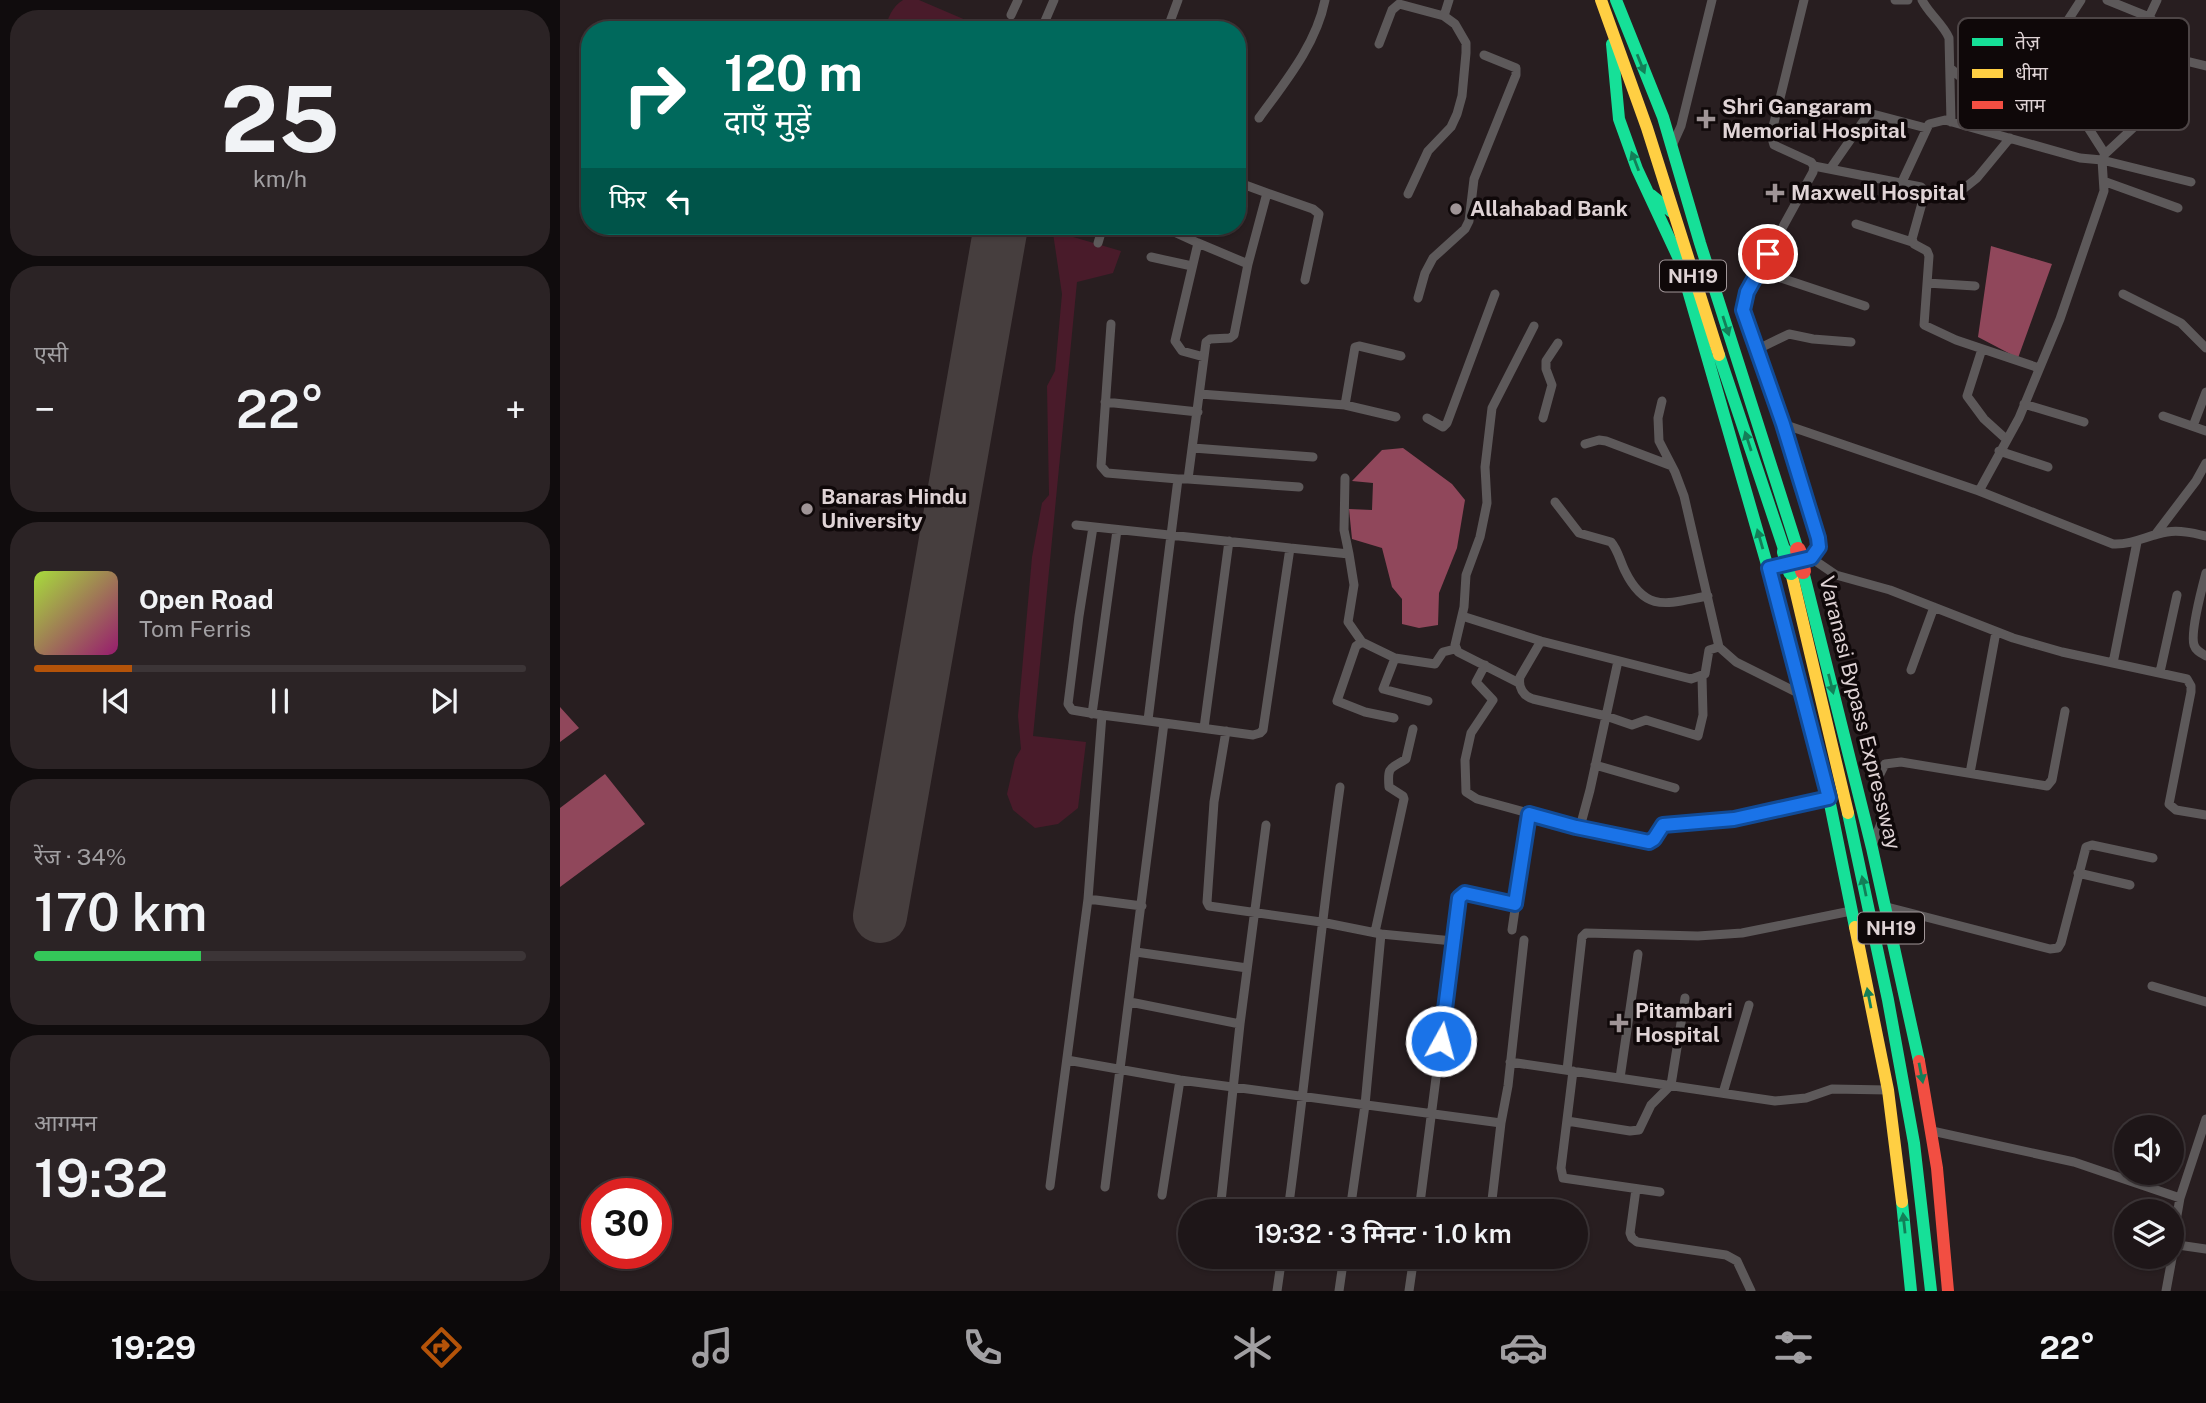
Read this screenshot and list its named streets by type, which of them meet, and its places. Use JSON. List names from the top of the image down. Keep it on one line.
{"streets":{"main road":["NH19","Varanasi Bypass Expressway"]},"places":{"health":["Shri Gangaram Memorial Hospital","Maxwell Hospital","Pitambari Hospital"],"other":["Allahabad Bank","Banaras Hindu University"]},"legend":["तेज़","धीमा","जाम"],"page":{"tile":[["25","km/h"],"एसी",["रेंज · 34%","170 km"],["आगमन","19:32"]],"turn":["120 m","दाएँ मुड़ें"],"then":"फिर","heat":["−","22°","+"],"song":["Open Road","Tom Ferris"],"limit":"30","trip":"19:32 · 3 मिनट · 1.0 km","tabs":["19:29","22°"]}}
